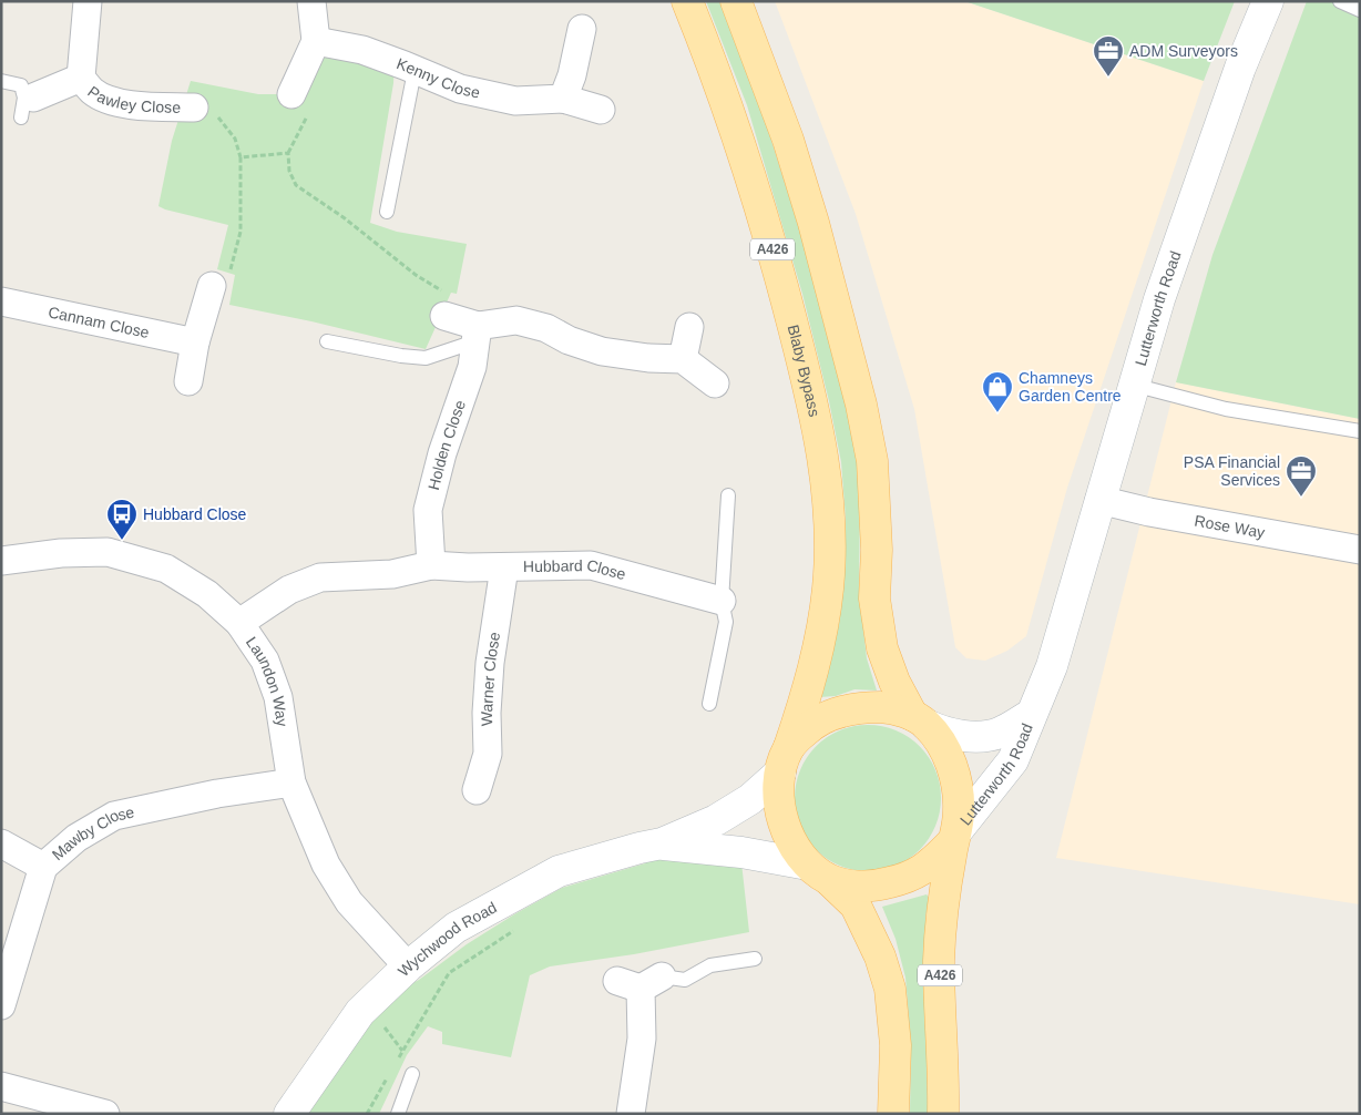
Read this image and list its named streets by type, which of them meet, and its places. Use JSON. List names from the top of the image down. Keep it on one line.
{"streets":{"main road":["A426","Blaby Bypass"],"street":["Kenny Close","Pawley Close","Lutterworth Road","Cannam Close","Holden Close","Rose Way","Hubbard Close","Warner Close","Laundon Way","Mawby Close","Wychwood Road"]},"crossings":[["A426","Lutterworth Road"],["A426","Blaby Bypass"],["A426","Wychwood Road"],["Lutterworth Road","Blaby Bypass"],["Lutterworth Road","Rose Way"],["Lutterworth Road","Wychwood Road"],["Blaby Bypass","Wychwood Road"],["Holden Close","Hubbard Close"],["Hubbard Close","Warner Close"],["Hubbard Close","Laundon Way"],["Laundon Way","Mawby Close"],["Laundon Way","Wychwood Road"]],"places":{"office":["ADM Surveyors","PSA Financial Services"],"shop":["Chamneys Garden Centre"],"bus stop":["Hubbard Close"]}}
